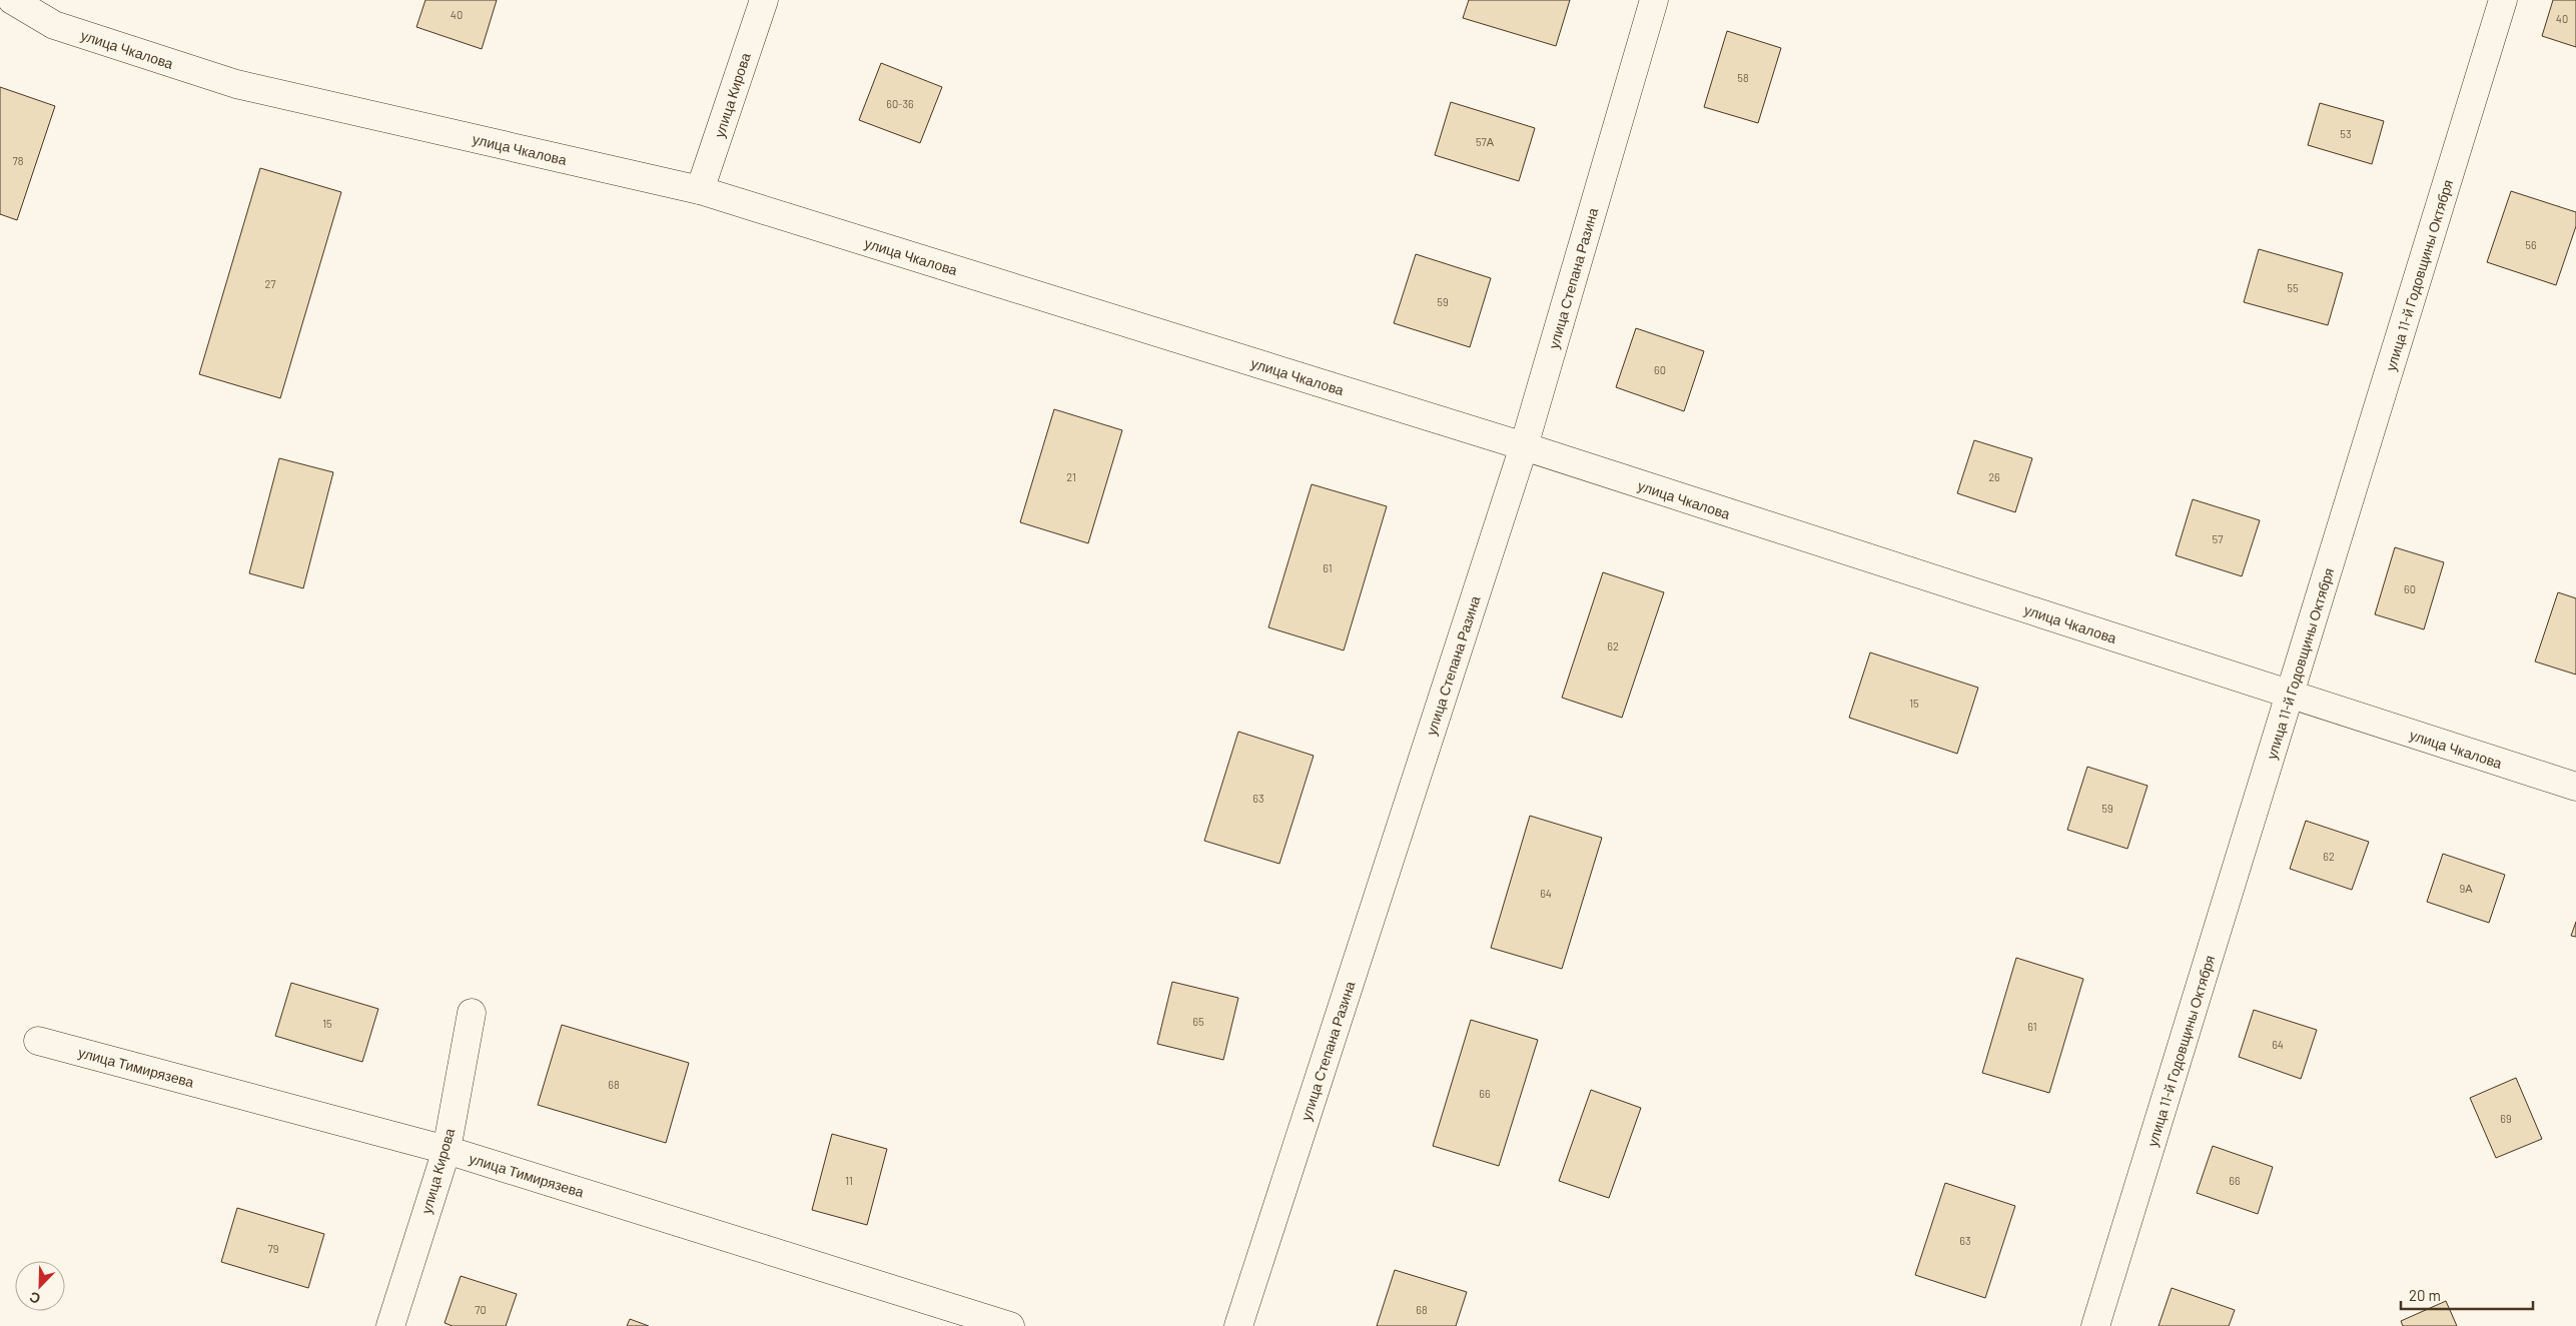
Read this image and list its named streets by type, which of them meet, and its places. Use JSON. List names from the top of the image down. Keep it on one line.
{"streets":{"street":["улица Чкалова","улица Кирова","улица 11-й Годовщины Октября","улица Степана Разина","улица Тимирязева"]},"crossings":[["улица Чкалова","улица Кирова"],["улица Чкалова","улица 11-й Годовщины Октября"],["улица Чкалова","улица Степана Разина"],["улица Кирова","улица Тимирязева"]],"house_numbers":["40","40","58","60-36","53","57А","78","56","27","55","59","60","21","26","57","61","60","62","15","63","59","62","9А","64","65","15","61","64","68","66","69","11","66","63","79","70","68"],"scale_bar":"20 m","north":"bottom left"}
